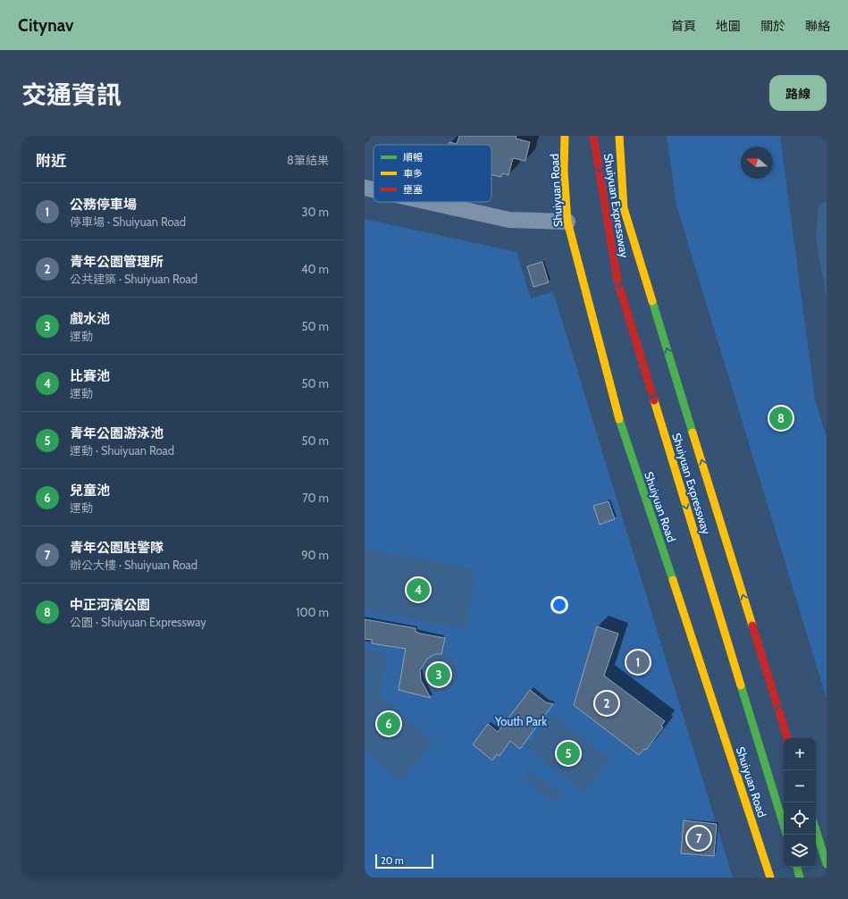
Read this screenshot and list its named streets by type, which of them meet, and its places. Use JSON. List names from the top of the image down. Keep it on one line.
{"streets":{"main road":["Shuiyuan Road","Shuiyuan Expressway"]},"parks":["Youth Park"],"legend":["順暢","車多","壅塞"],"scale_bar":"20 m","north":"left","page":{"header":"Citynav","nav":["首頁","地圖","關於","聯絡"],"title":"交通資訊","buttons":"路線","heading":["附近","8筆結果"],"list":[{"mark":"1","name":"公務停車場","note":"停車場 · Shuiyuan Road","value":"30 m"},{"mark":"2","name":"青年公園管理所","note":"公共建築 · Shuiyuan Road","value":"40 m"},{"mark":"3","name":"戲水池","note":"運動","value":"50 m"},{"mark":"4","name":"比賽池","note":"運動","value":"50 m"},{"mark":"5","name":"青年公園游泳池","note":"運動 · Shuiyuan Road","value":"50 m"},{"mark":"6","name":"兒童池","note":"運動","value":"70 m"},{"mark":"7","name":"青年公園駐警隊","note":"辦公大樓 · Shuiyuan Road","value":"90 m"},{"mark":"8","name":"中正河濱公園","note":"公園 · Shuiyuan Expressway","value":"100 m"}],"pins":["8","4","1","3","2","6","5","7"],"map_buttons":["+","−"],"scale":"20 m"}}
